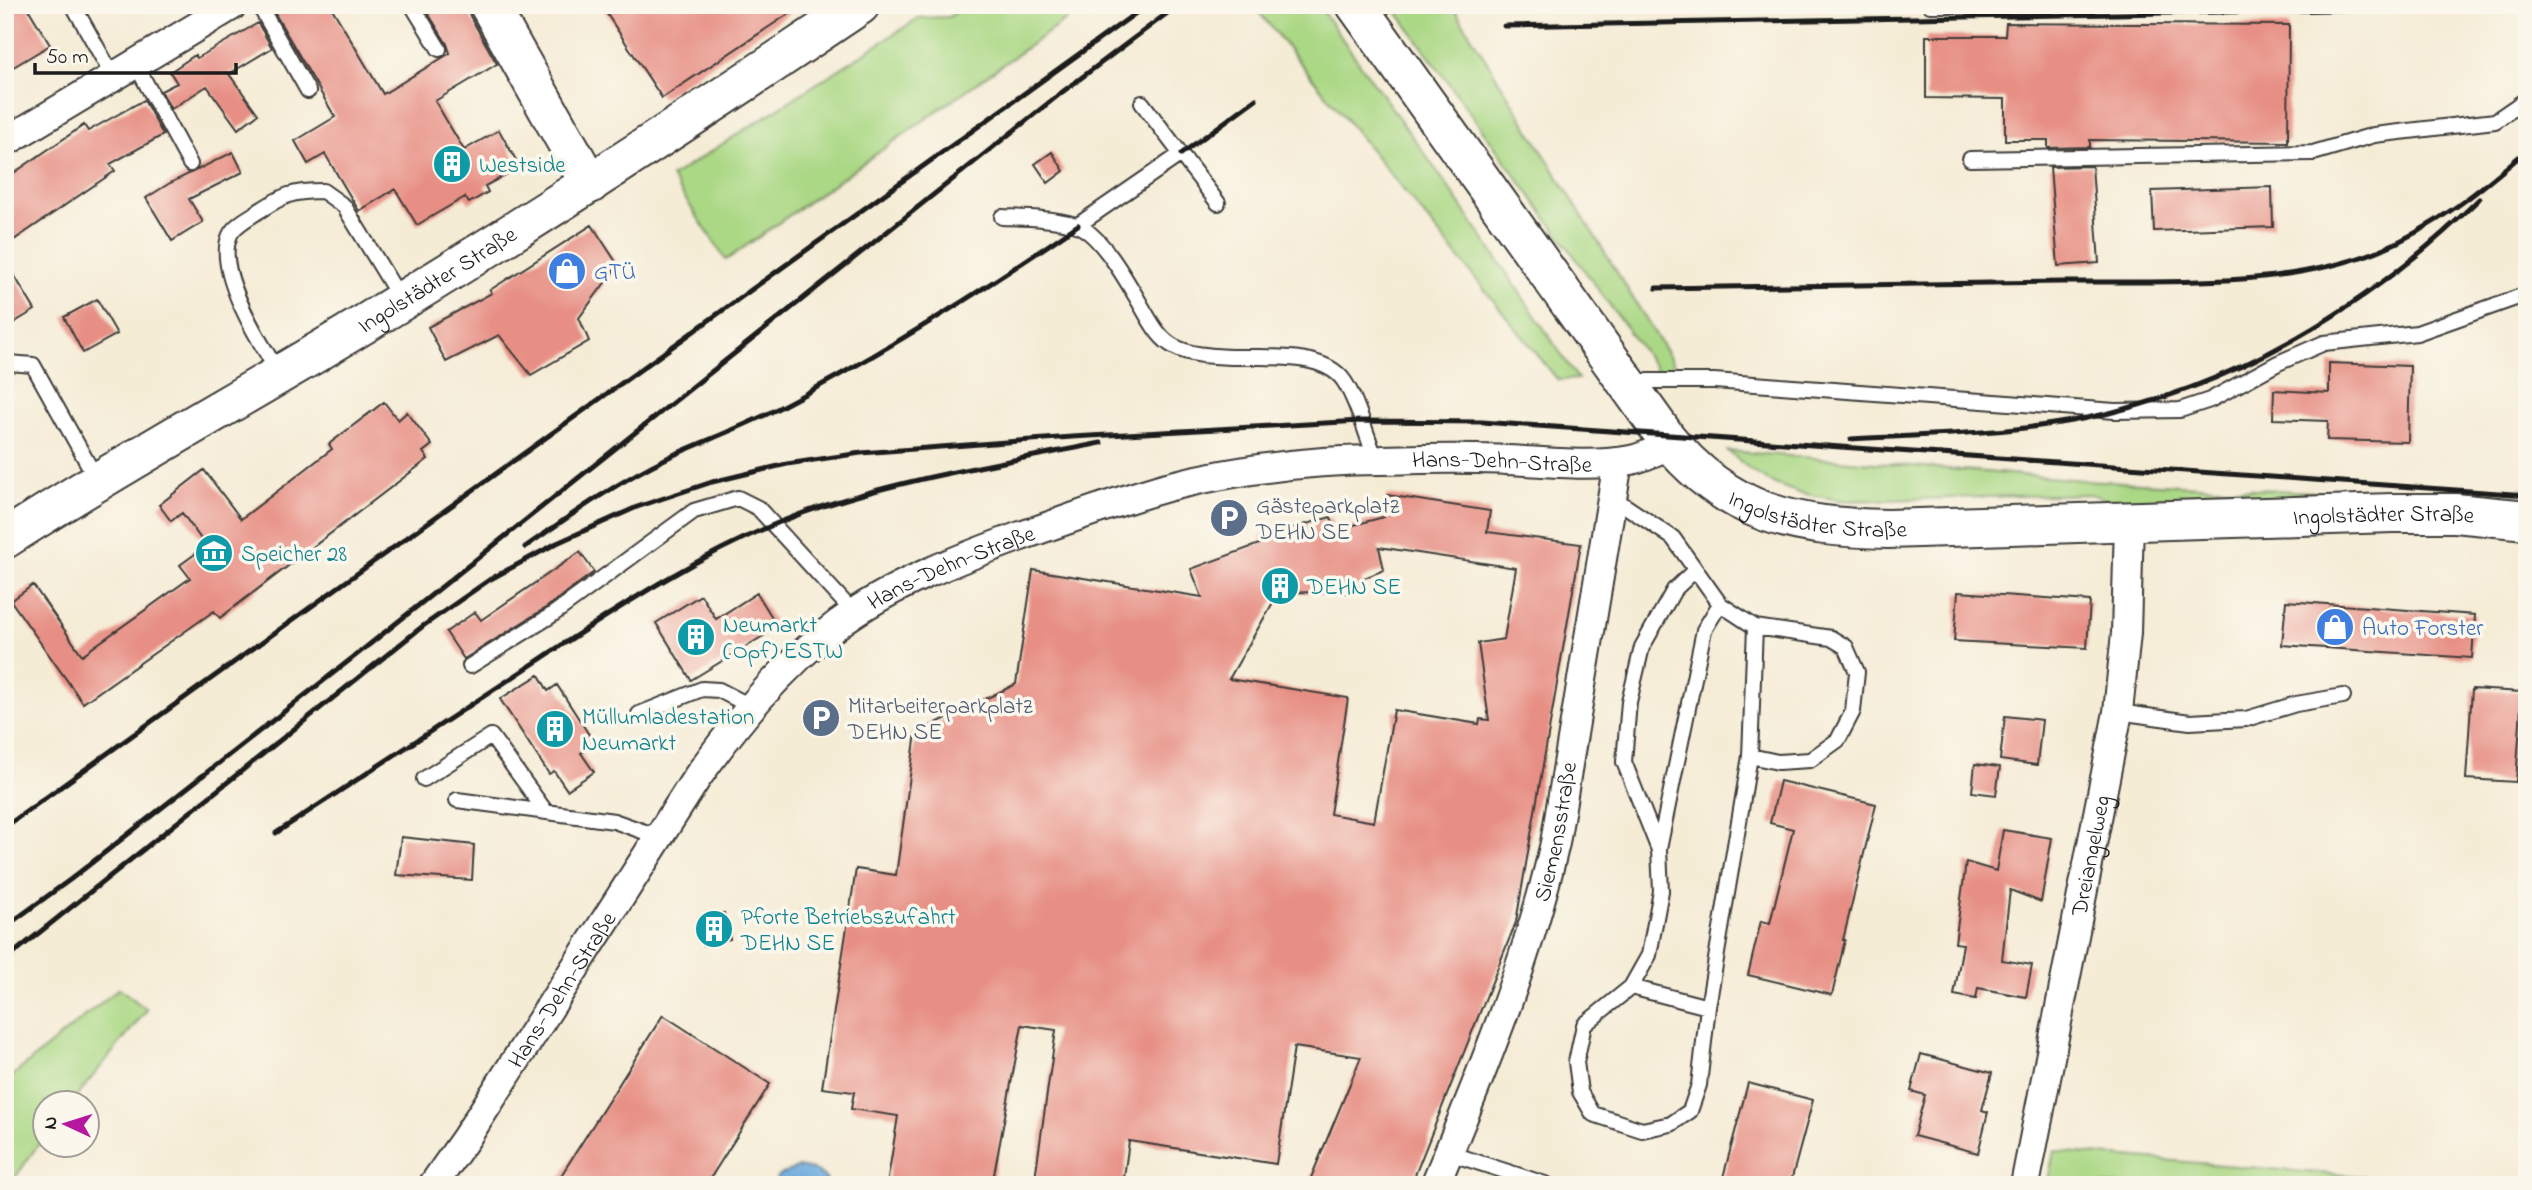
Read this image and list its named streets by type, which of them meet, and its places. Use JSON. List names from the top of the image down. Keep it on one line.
{"streets":{"street":["Ingolstädter Straße","Hans-Dehn-Straße","Siemensstraße","Dreiangelweg"]},"crossings":[["Ingolstädter Straße","Hans-Dehn-Straße"],["Ingolstädter Straße","Dreiangelweg"],["Hans-Dehn-Straße","Siemensstraße"]],"places":{"building":["Westside","DEHN SE","Neumarkt (Opf) ESTW","Müllumladestation Neumarkt","Pforte Betriebszufahrt DEHN SE"],"shop":["GTÜ","Auto Forster"],"parking":["Gästeparkplatz DEHN SE","Mitarbeiterparkplatz DEHN SE"],"museum":["Speicher 28"]},"scale_bar":"50 m","north":"left"}
